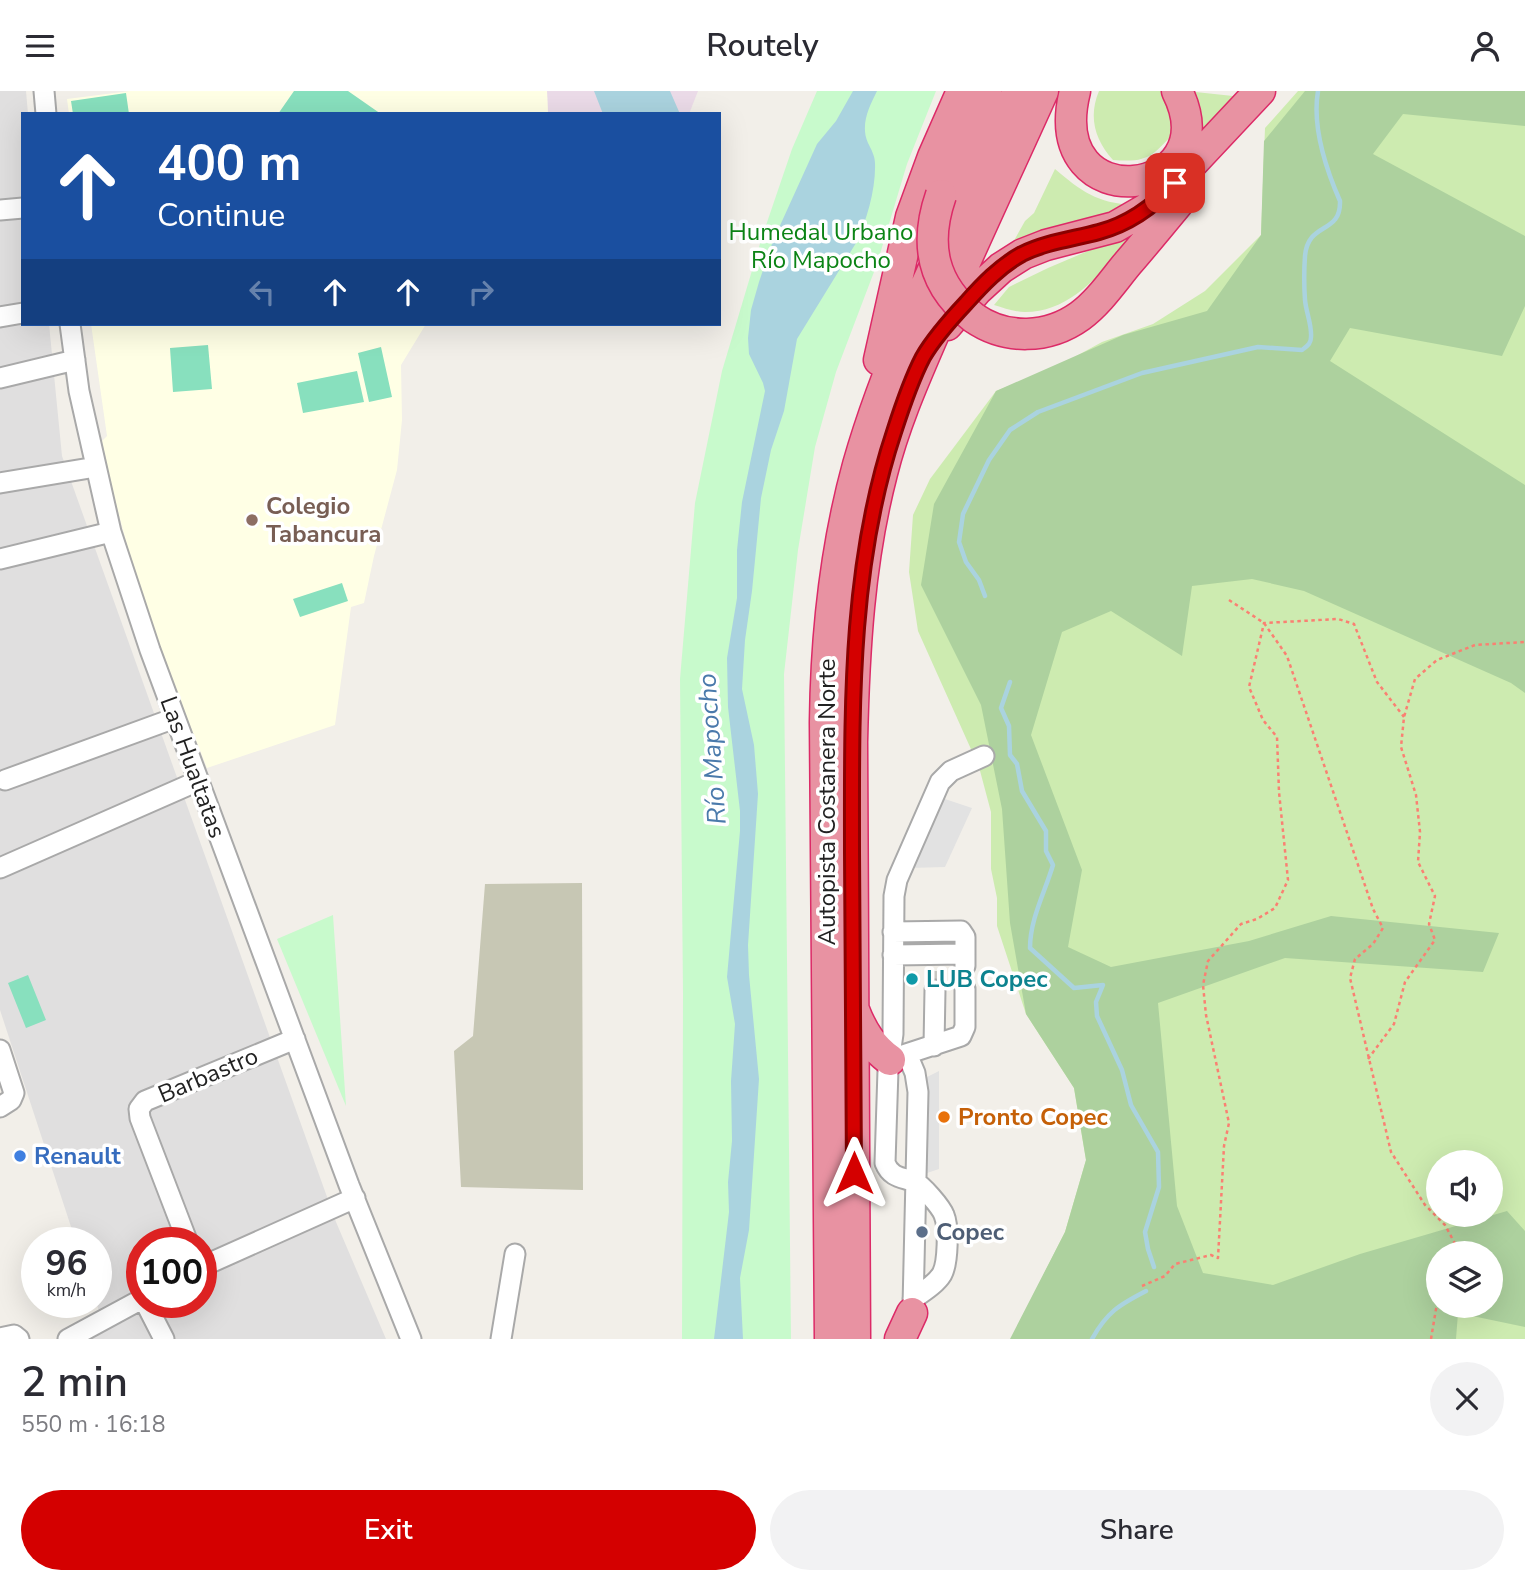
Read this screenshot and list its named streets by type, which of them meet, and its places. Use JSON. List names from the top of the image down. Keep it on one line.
{"streets":{"highway":["Autopista Costanera Norte"],"street":["Las Hualtatas","Barbastro"]},"crossings":[["Las Hualtatas","Barbastro"]],"water":["Río Mapocho"],"parks":["Humedal Urbano Río Mapocho"],"places":["Colegio Tabancura","LUB Copec","Pronto Copec","Renault","Copec"],"page":{"header":"Routely","turn":["400 m","Continue"],"speed":"96 km/h","limit":"100","heading":["2 min","550 m · 16:18"],"buttons":["Exit","Share"]}}
